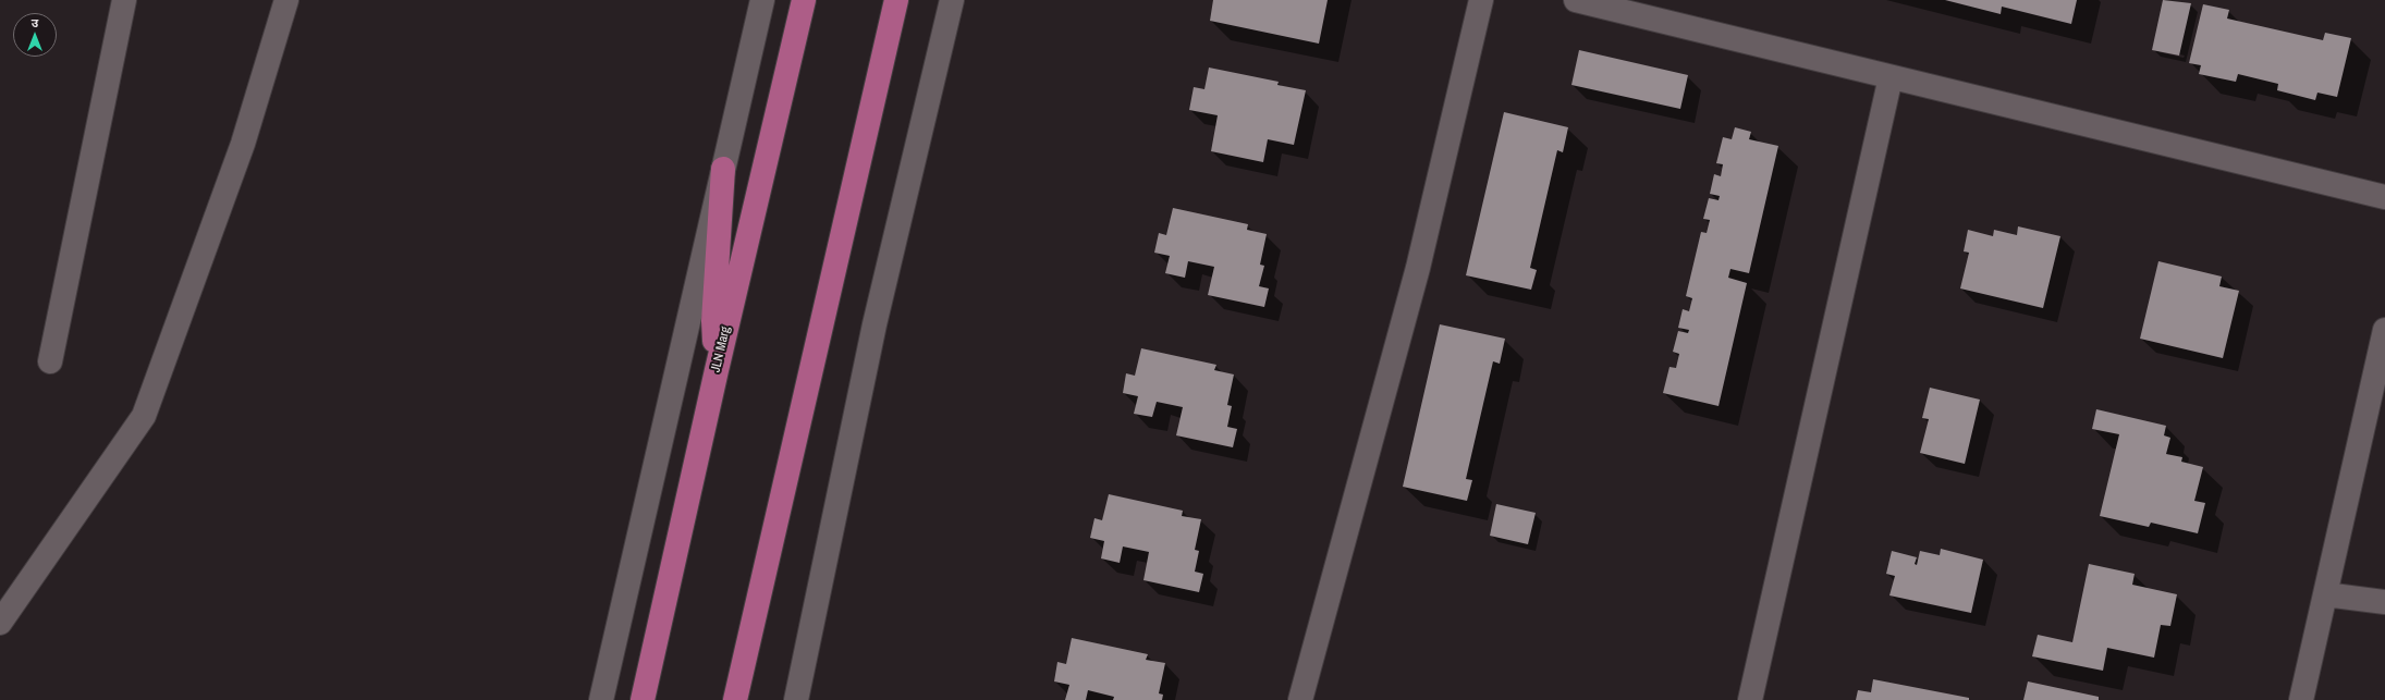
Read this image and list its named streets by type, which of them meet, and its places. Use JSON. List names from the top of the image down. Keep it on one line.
{"streets":{"main road":["JLN Marg"]},"north":"top"}
